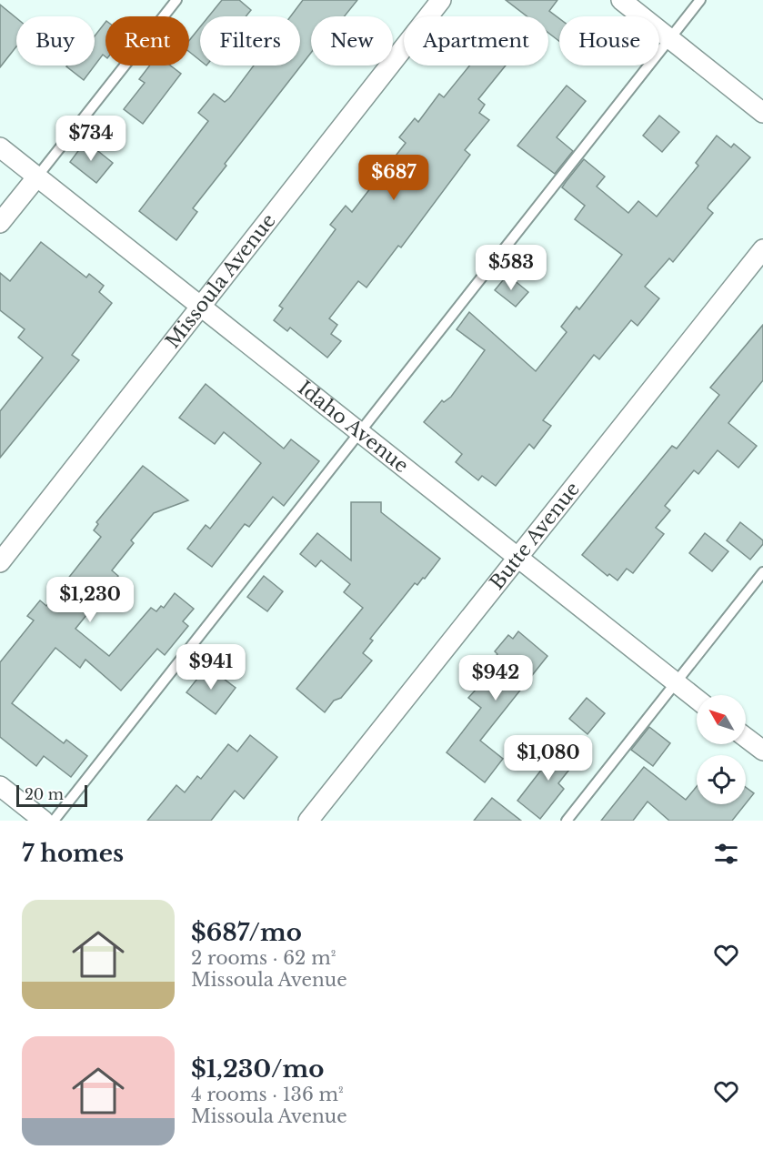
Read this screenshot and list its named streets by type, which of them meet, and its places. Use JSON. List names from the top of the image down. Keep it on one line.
{"streets":{"street":["Missoula Avenue","Idaho Avenue","Butte Avenue"]},"crossings":[["Missoula Avenue","Idaho Avenue"],["Idaho Avenue","Butte Avenue"]],"scale_bar":"20 m","north":"top left","page":{"chip":["Buy","Rent","Filters","New","Apartment","House"],"price":["$734","$687","$583","$1,230","$941","$942","$1,080"],"scale":"20 m","heading":"7 homes","list":[{"name":"$687/mo","note":"2 rooms · 62 m² · Missoula Avenue"},{"name":"$1,230/mo","note":"4 rooms · 136 m² · Missoula Avenue"}]}}
